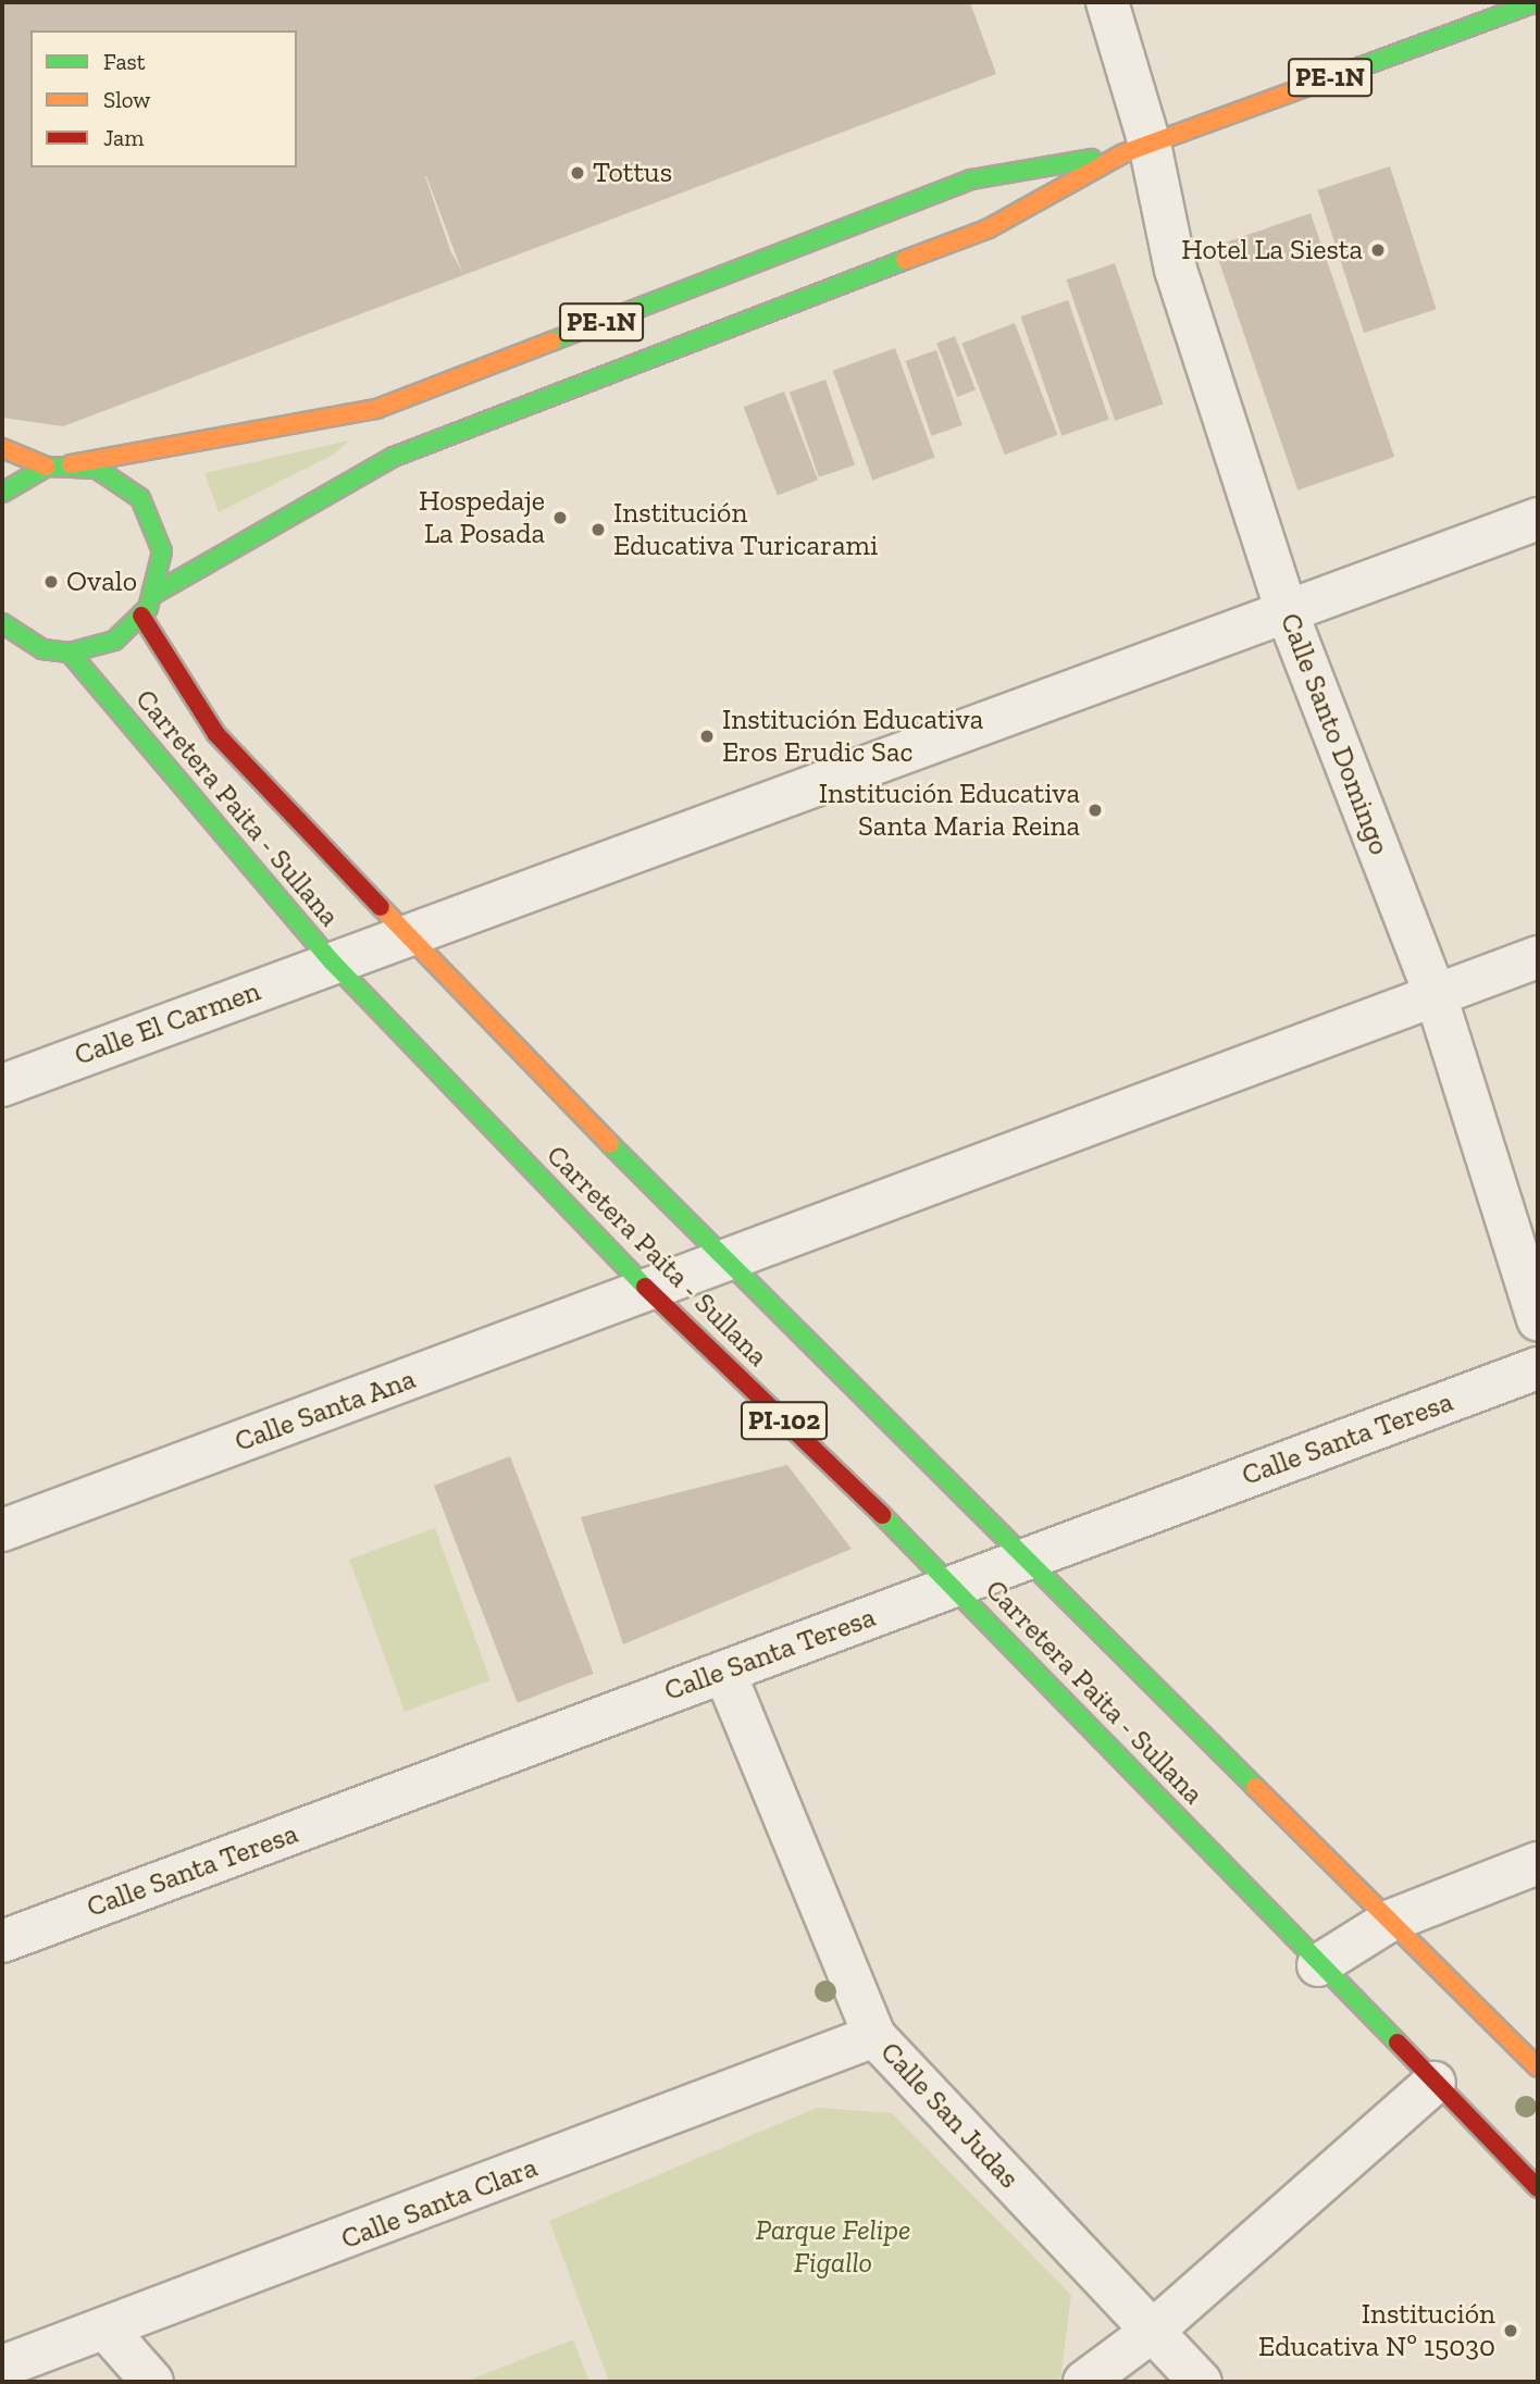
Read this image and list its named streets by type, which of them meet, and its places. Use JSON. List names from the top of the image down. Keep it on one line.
{"streets":{"main road":["PE-1N","Carretera Paita - Sullana","PI-102"],"street":["Calle Santo Domingo","Calle El Carmen","Calle Santa Ana","Calle Santa Teresa","Calle San Judas","Calle Santa Clara"]},"crossings":[["PE-1N","Calle Santo Domingo"],["PE-1N","Carretera Paita - Sullana"],["Calle Santo Domingo","Calle El Carmen"],["Calle Santo Domingo","Calle Santa Ana"],["Carretera Paita - Sullana","Calle El Carmen"],["Carretera Paita - Sullana","Calle Santa Ana"],["Carretera Paita - Sullana","Calle Santa Teresa"],["Calle Santa Teresa","Calle San Judas"],["Calle San Judas","Calle Santa Clara"]],"parks":["Parque Felipe Figallo"],"places":["Tottus","Hotel La Siesta","Hospedaje La Posada","Institución Educativa Turicarami","Ovalo","Institución Educativa Eros Erudic Sac","Institución Educativa Santa Maria Reina","Institución Educativa Nº 15030"],"legend":["Fast","Slow","Jam"]}
